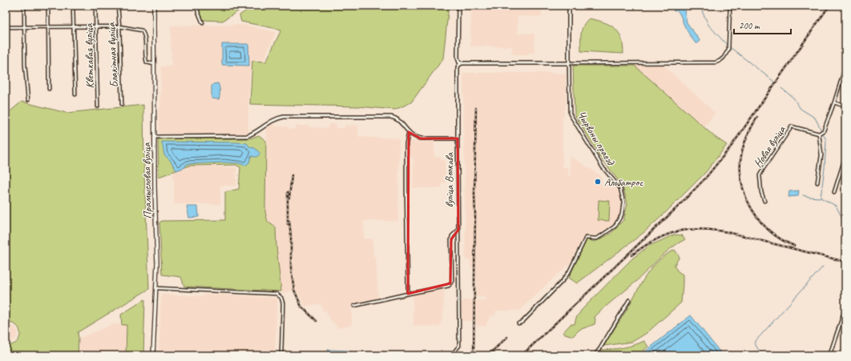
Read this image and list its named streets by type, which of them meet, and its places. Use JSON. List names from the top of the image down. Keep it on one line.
{"streets":{"main road":["Прамысловая вуліца"],"street":["Блакітная вуліца","Кветкавая вуліца","Чырвоны праезд","Новая вуліца","вуліца Волкава"]},"places":["Альбатрос"],"scale_bar":"200 m"}
